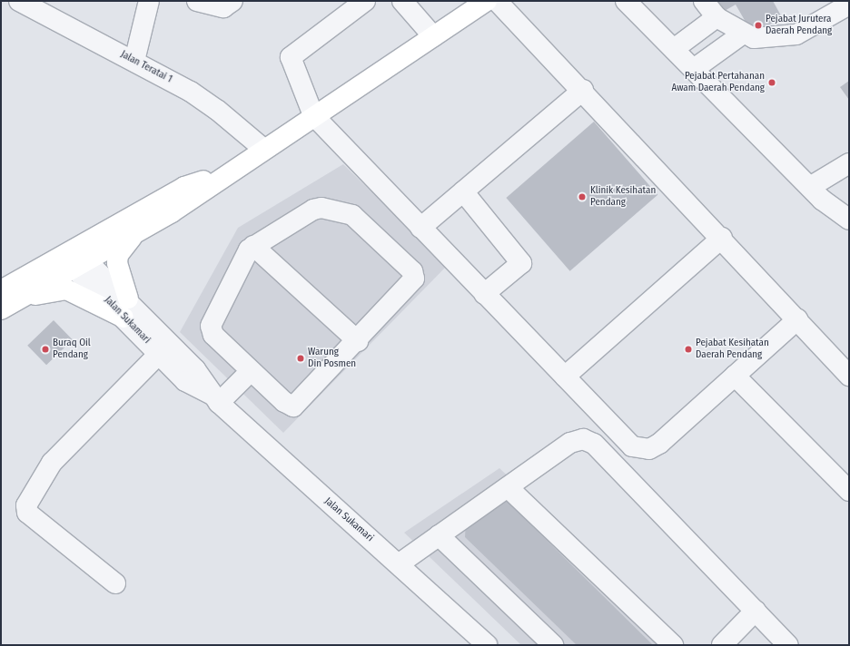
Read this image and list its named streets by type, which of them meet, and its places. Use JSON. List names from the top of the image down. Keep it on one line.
{"streets":{"street":["Jalan Teratai 1","Jalan Sukamari"]},"places":["Pejabat Jurutera Daerah Pendang","Pejabat Pertahanan Awam Daerah Pendang","Klinik Kesihatan Pendang","Buraq Oil Pendang","Pejabat Kesihatan Daerah Pendang","Warung Din Posmen"]}
